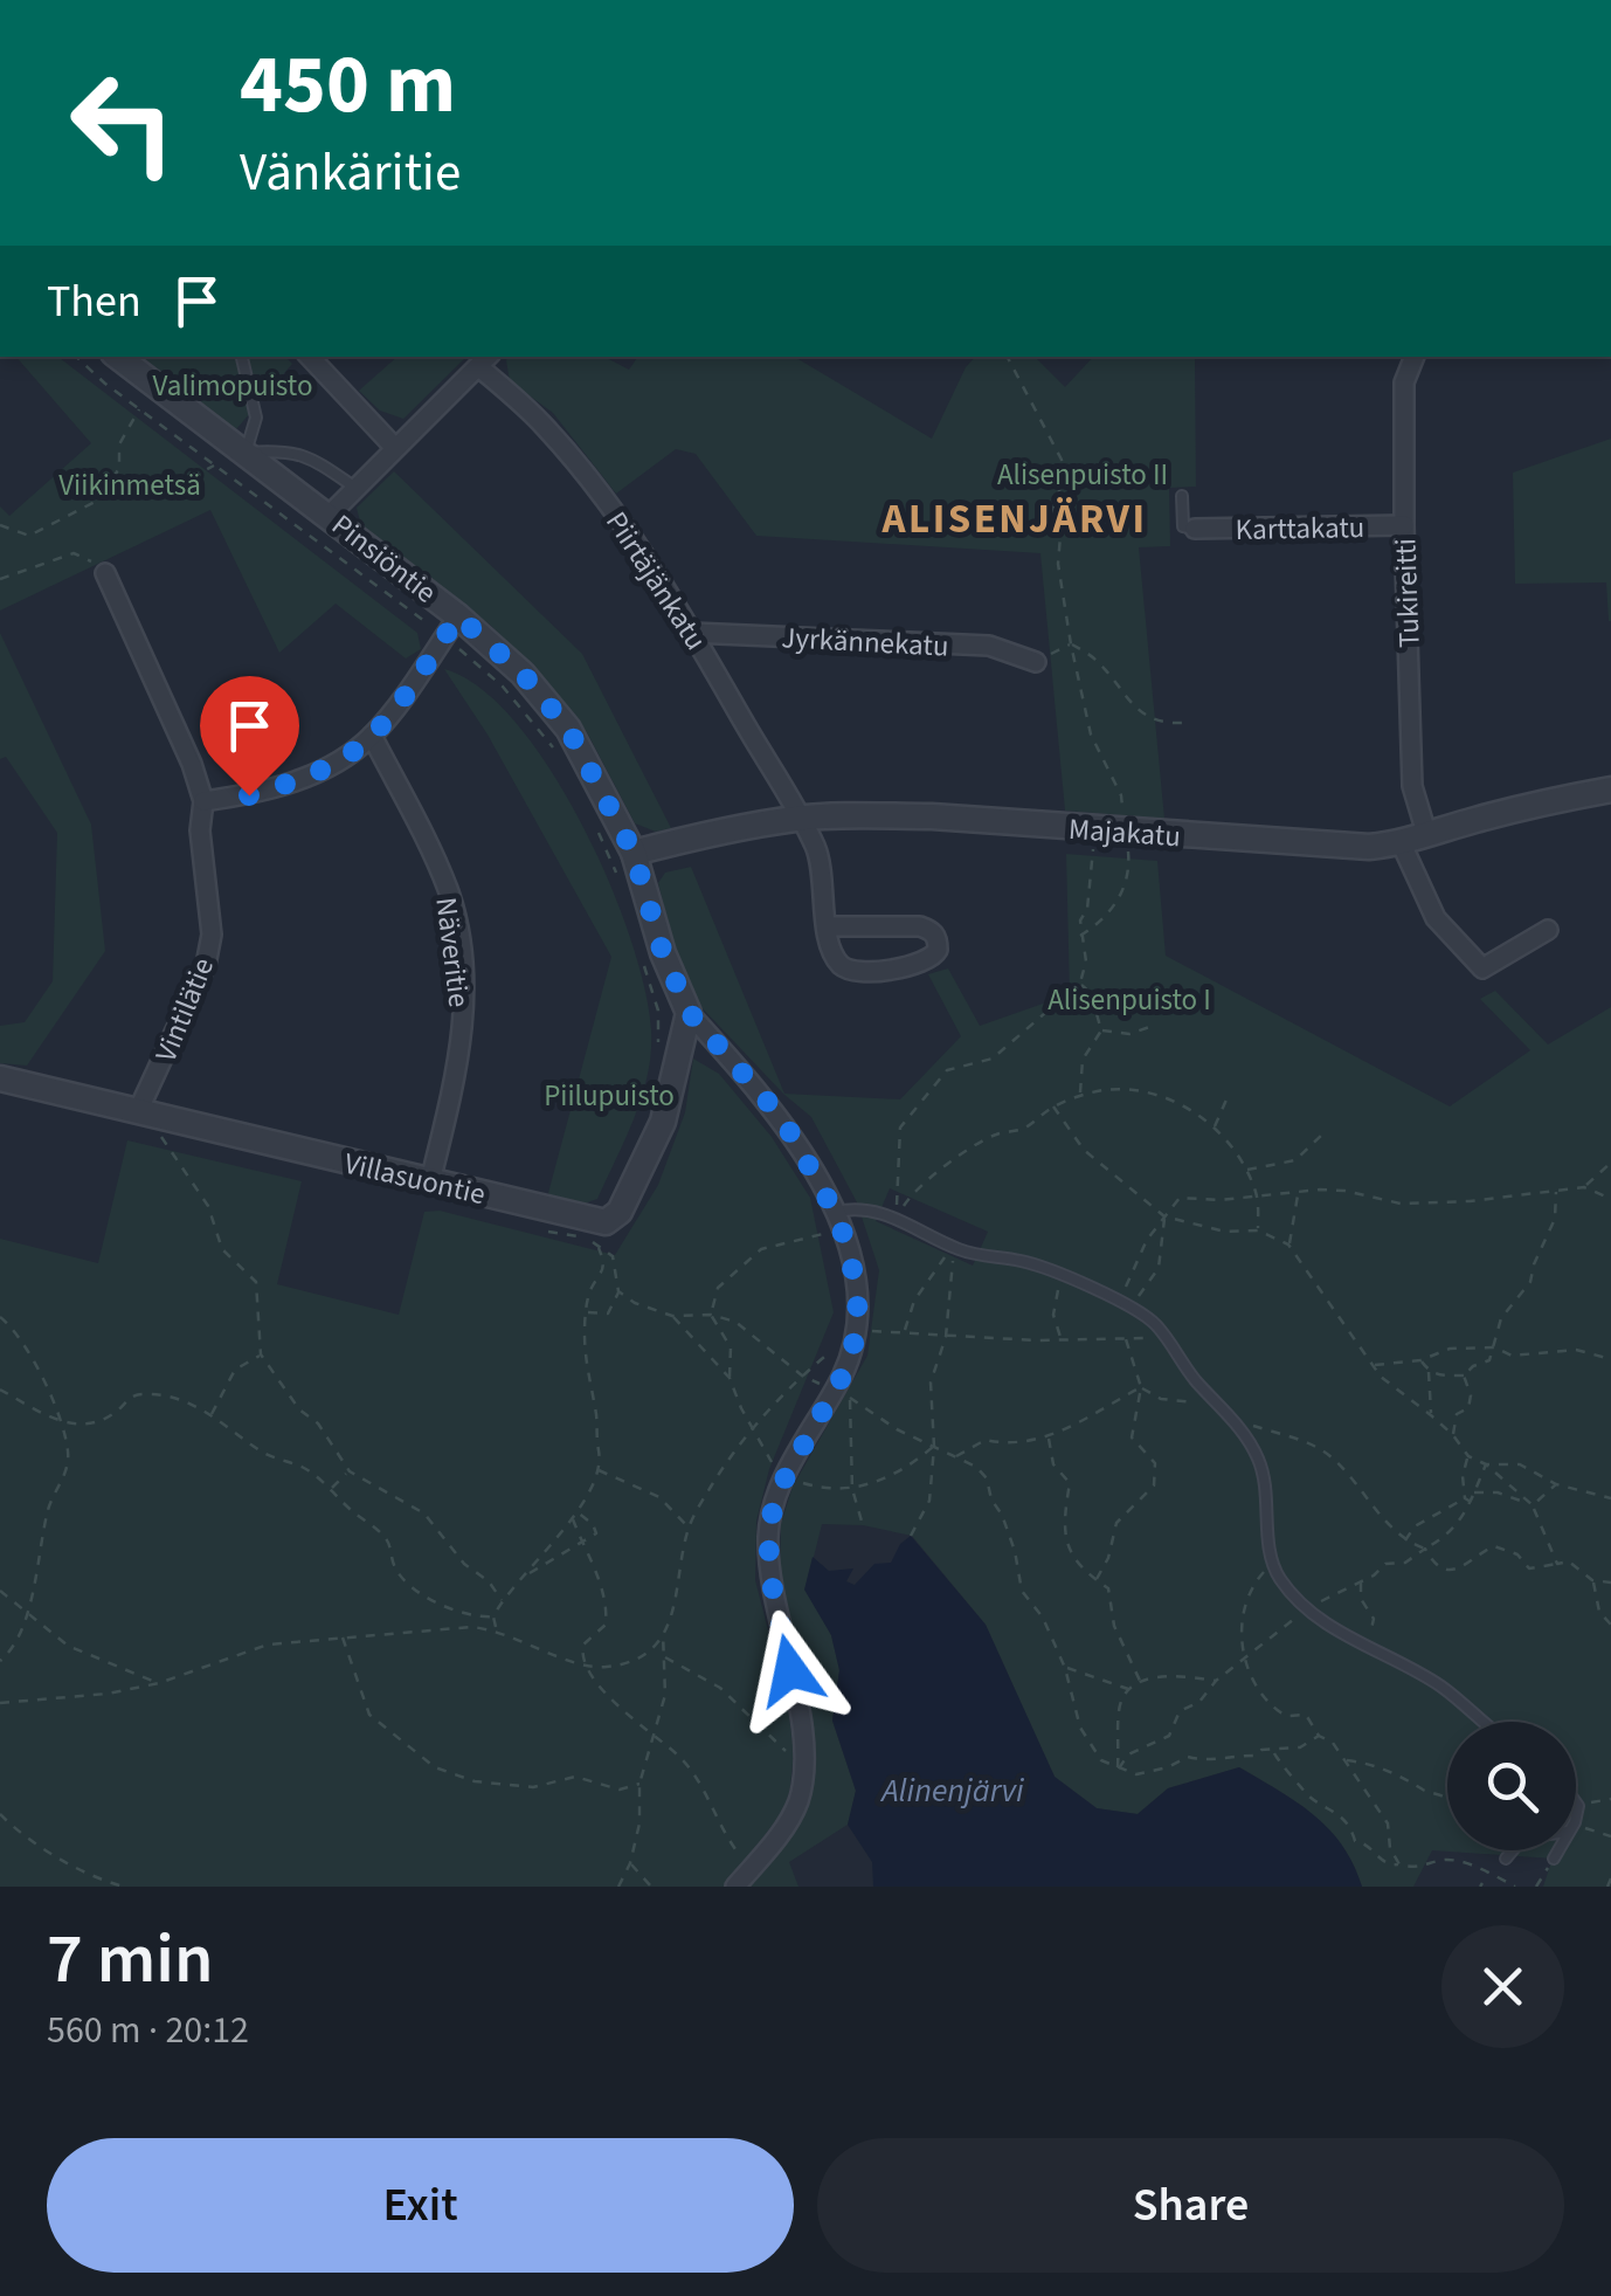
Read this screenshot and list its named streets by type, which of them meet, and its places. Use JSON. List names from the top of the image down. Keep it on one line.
{"streets":{"street":["Karttakatu","Pinsiöntie","Piirtäjänkatu","Tukireitti","Jyrkännekatu","Majakatu","Näveritie","Vintilätie","Villasuontie"]},"crossings":[["Karttakatu","Tukireitti"],["Pinsiöntie","Majakatu"],["Pinsiöntie","Villasuontie"],["Piirtäjänkatu","Jyrkännekatu"],["Piirtäjänkatu","Majakatu"],["Tukireitti","Majakatu"],["Näveritie","Villasuontie"],["Vintilätie","Villasuontie"]],"districts":["ALISENJÄRVI"],"water":["Alinenjärvi"],"parks":["Valimopuisto","Alisenpuisto II","Viikinmetsä","Alisenpuisto I","Piilupuisto"],"page":{"turn":["450 m","Vänkäritie"],"then":"Then","heading":["7 min","560 m · 20:12"],"buttons":["Exit","Share"]}}
